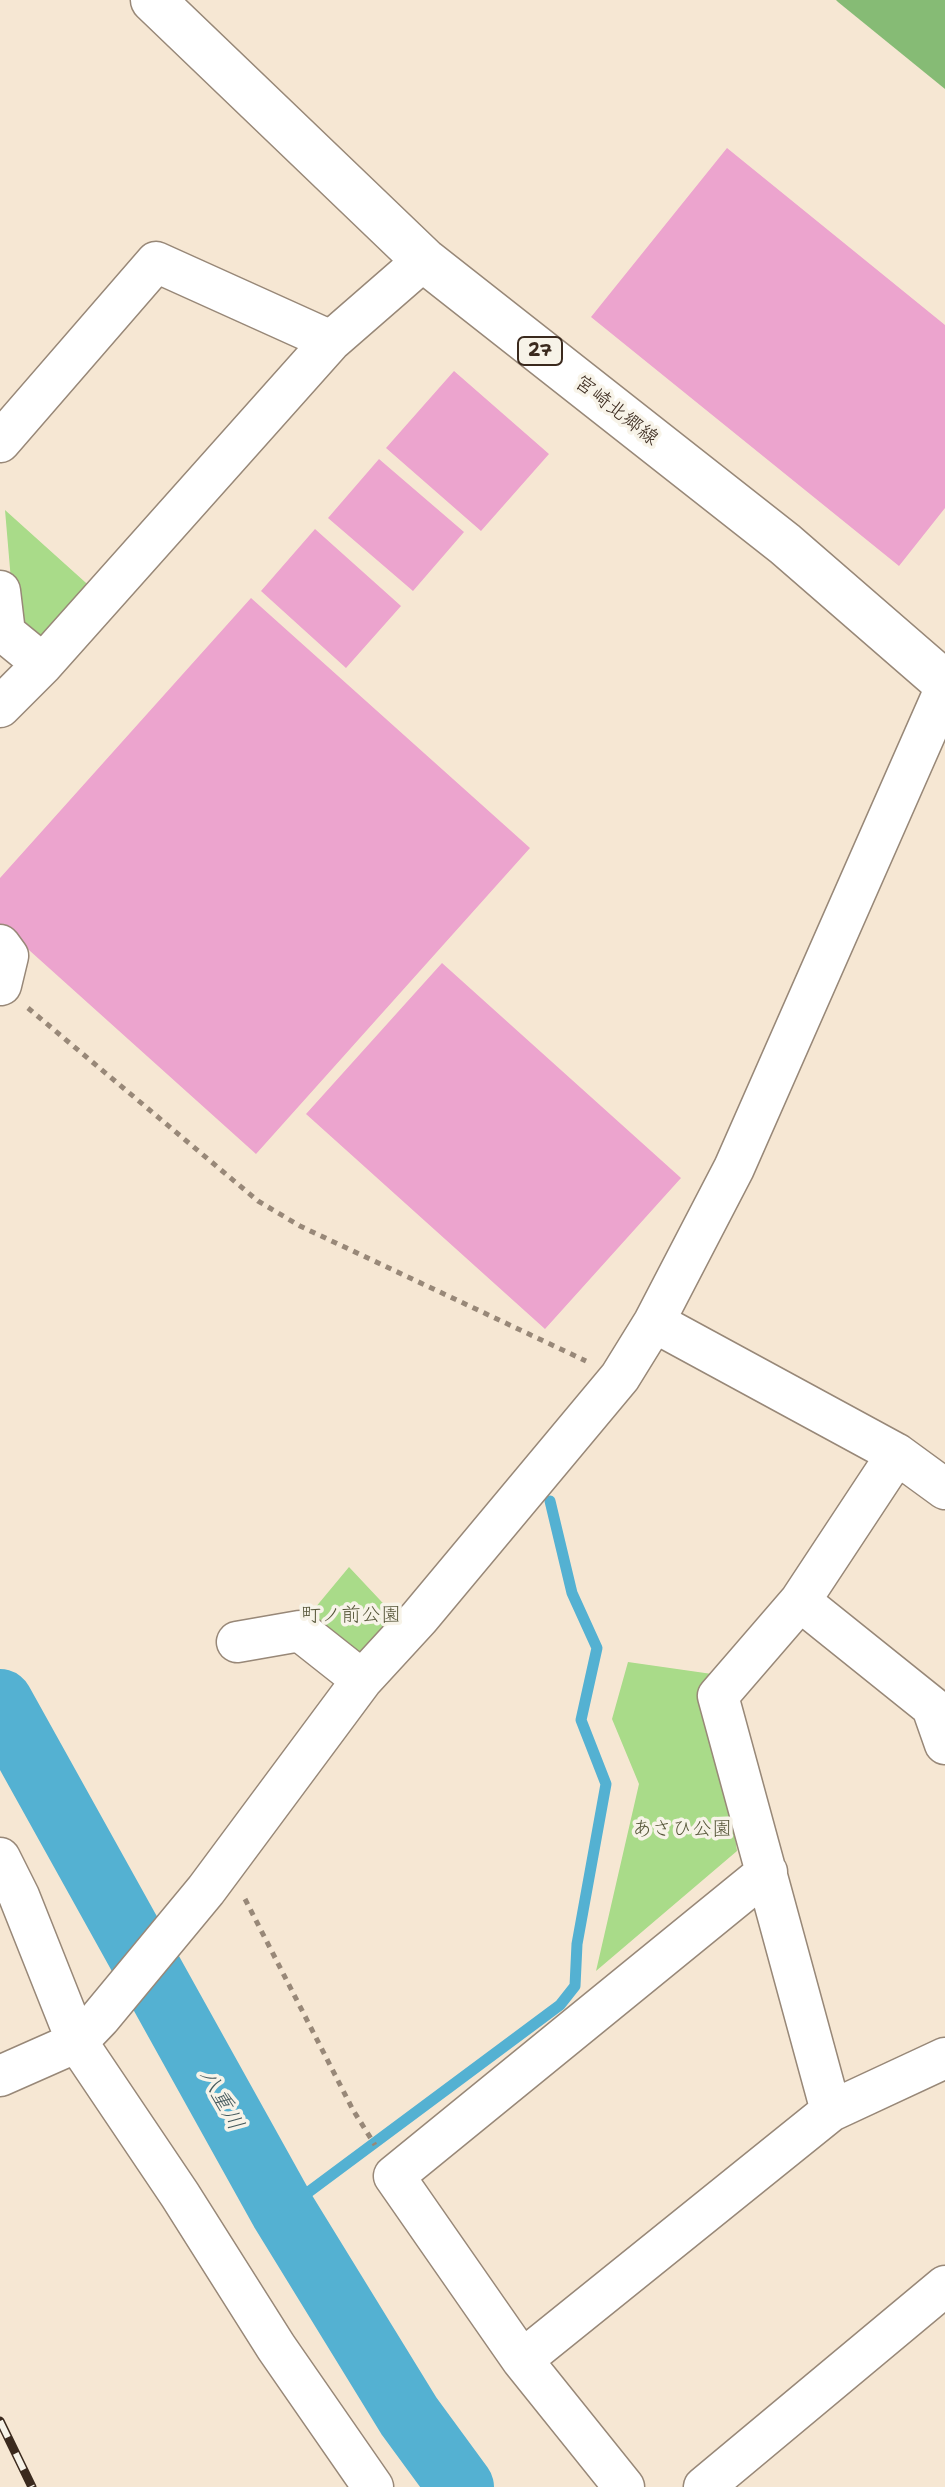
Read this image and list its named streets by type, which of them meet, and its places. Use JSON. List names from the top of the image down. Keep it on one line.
{"streets":{"main road":["27","宮崎北郷線"]},"water":["八重川"],"parks":["町ノ前公園","あさひ公園"]}
